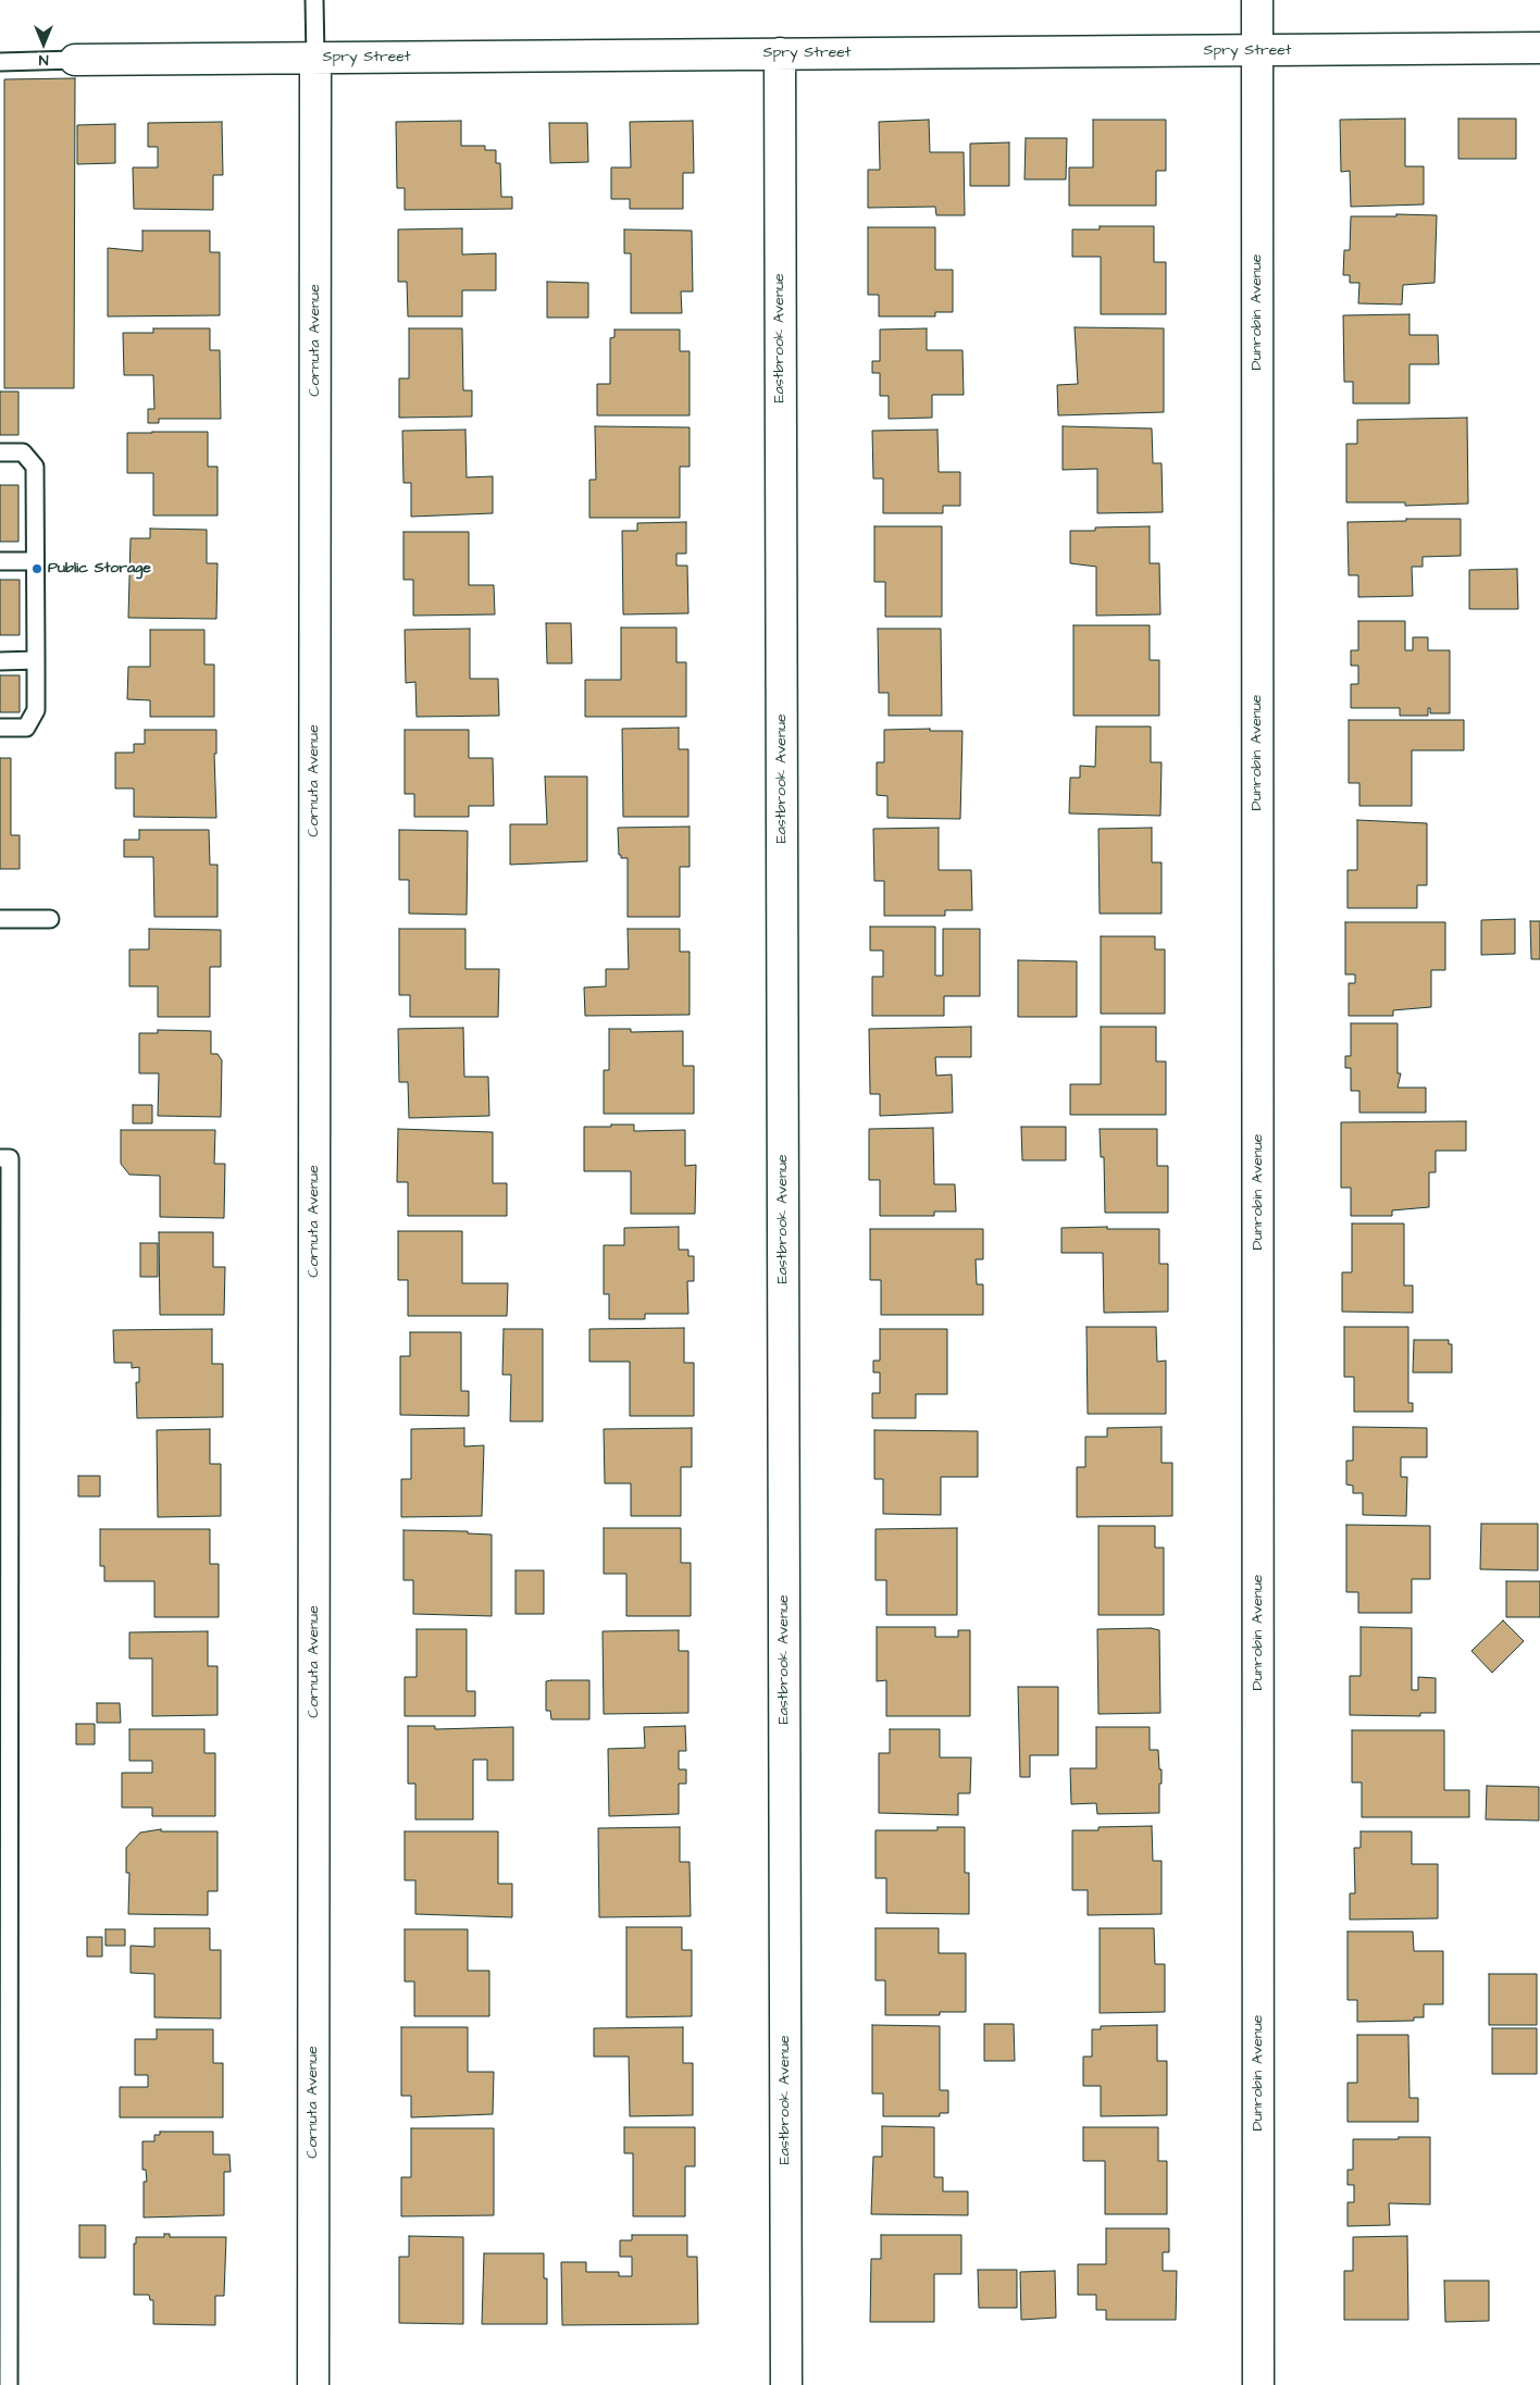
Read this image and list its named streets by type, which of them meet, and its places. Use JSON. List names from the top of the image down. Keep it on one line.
{"streets":{"street":["Spry Street","Dunrobin Avenue","Eastbrook Avenue","Cornuta Avenue"]},"crossings":[["Spry Street","Dunrobin Avenue"],["Spry Street","Eastbrook Avenue"],["Spry Street","Cornuta Avenue"]],"places":["Public Storage"],"north":"bottom"}
